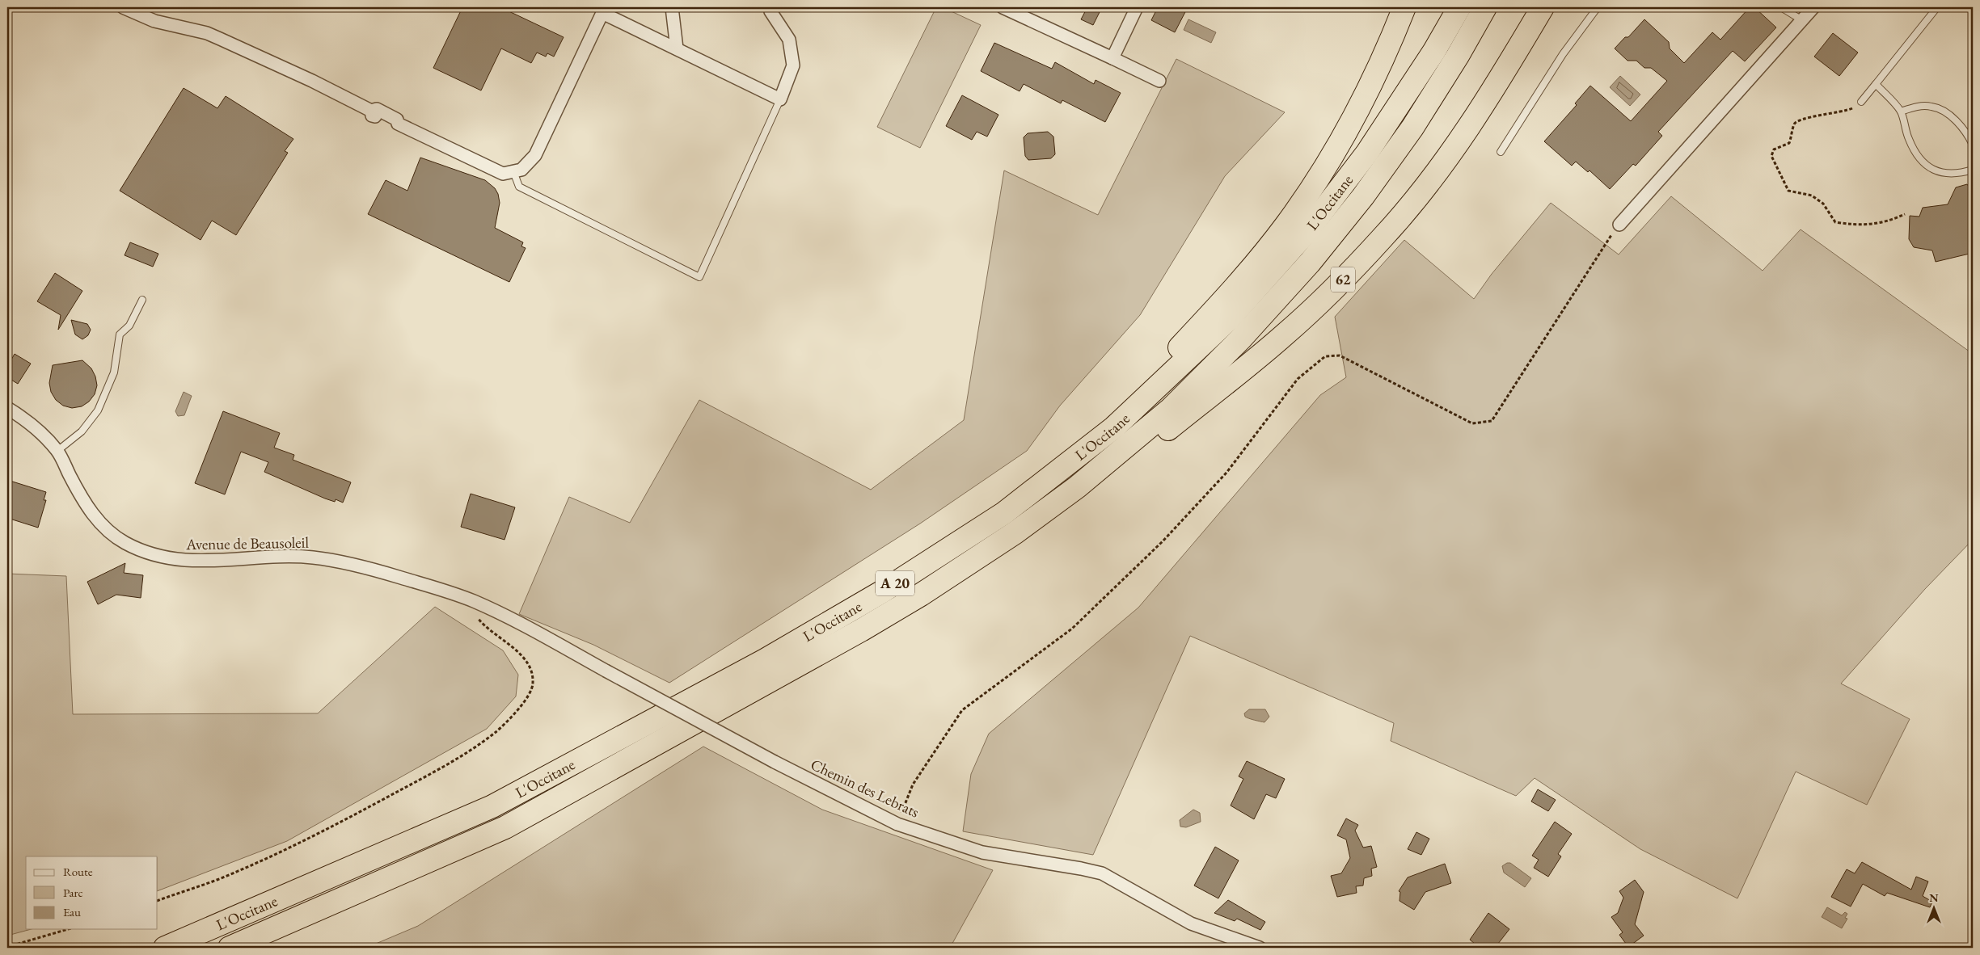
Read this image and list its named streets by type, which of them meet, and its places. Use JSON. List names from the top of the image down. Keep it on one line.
{"streets":{"highway":["L'Occitane","62","A 20"],"street":["Avenue de Beausoleil","Chemin des Lebrats"]},"crossings":[["L'Occitane","62"],["Avenue de Beausoleil","Chemin des Lebrats"]],"legend":["Route","Parc","Eau"],"north":"top"}
